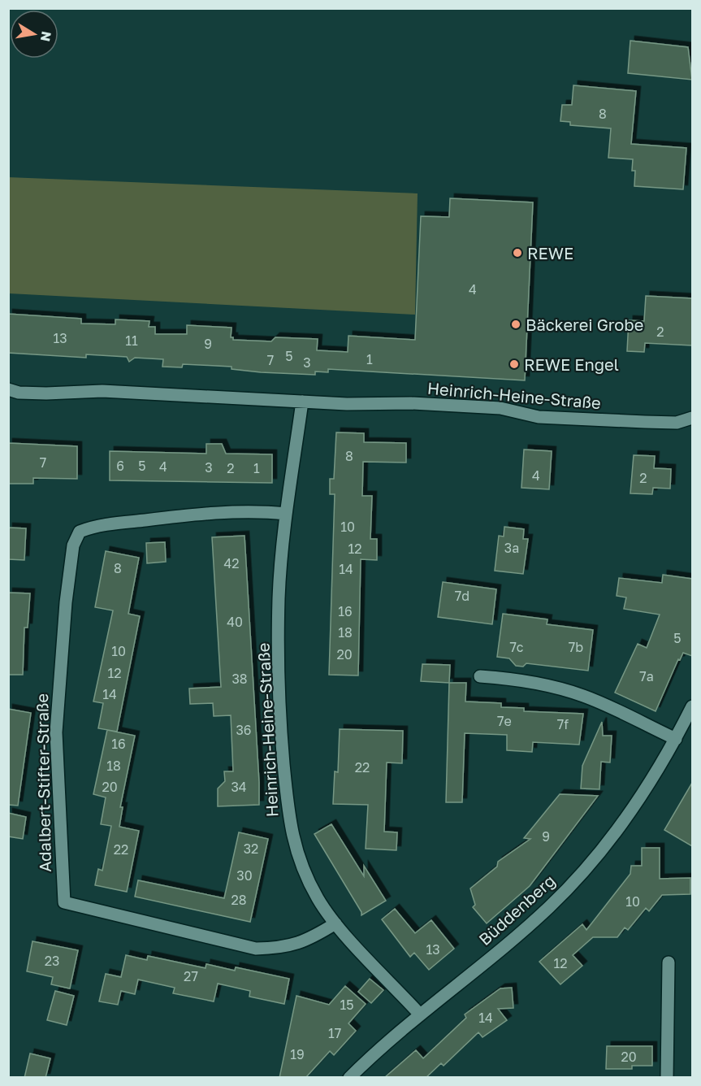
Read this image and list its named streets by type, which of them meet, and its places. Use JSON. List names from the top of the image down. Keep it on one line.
{"streets":{"street":["Heinrich-Heine-Straße","Adalbert-Stifter-Straße","Büddenberg"]},"crossings":[["Heinrich-Heine-Straße","Adalbert-Stifter-Straße"],["Heinrich-Heine-Straße","Büddenberg"]],"places":["REWE","Bäckerei Grobe","REWE Engel"],"house_numbers":["8","4","2","13","11","9","5","1","7","3","8","7","6","5","4","3","2","1","4","2","10","3a","12","42","8","14","7d","16","40","18","5","7c","7b","10","20","12","7a","38","14","7e","7f","36","16","18","22","20","34","9","32","22","30","28","10","13","23","12","27","15","14","17","19","20"],"north":"right"}
